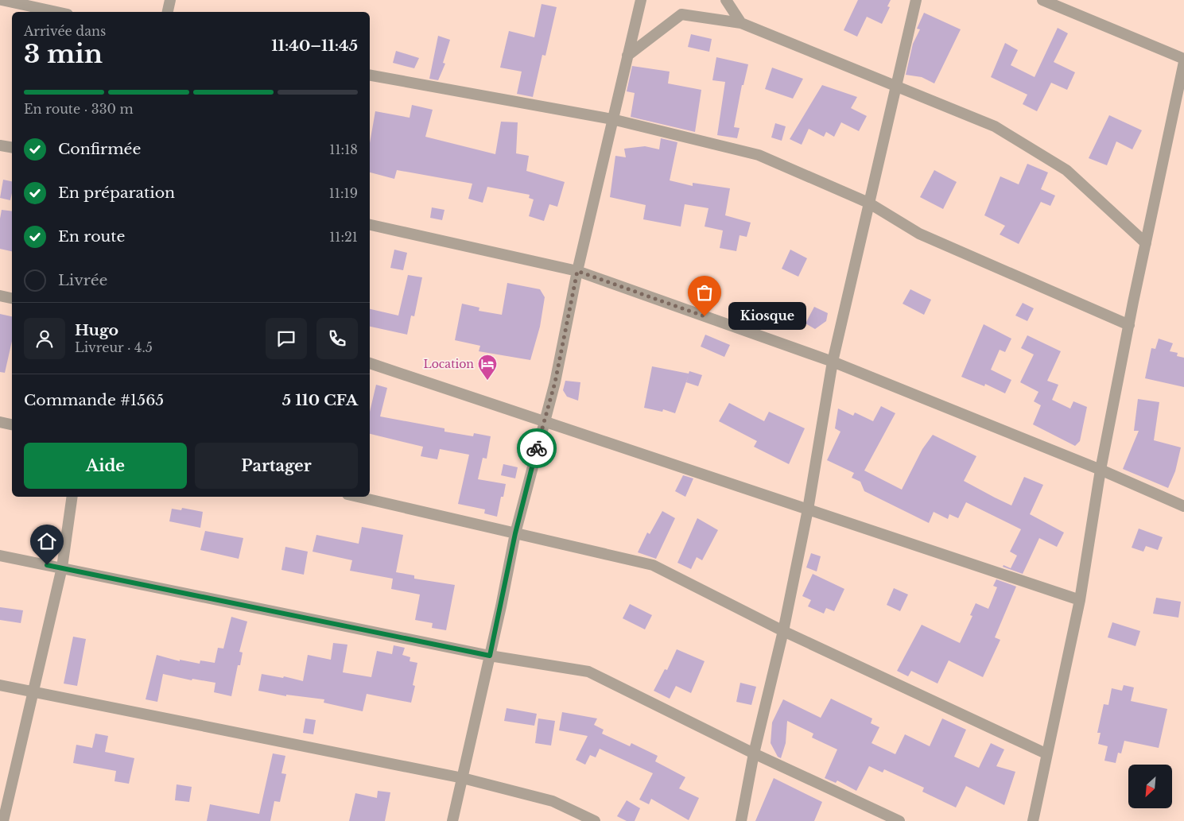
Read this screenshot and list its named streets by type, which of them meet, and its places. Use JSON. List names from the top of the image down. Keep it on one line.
{"places":{"other":["Kiosque"],"hotel":["Location"]},"north":"bottom left","page":{"heading":["3 min","Arrivée dans","11:40–11:45"],"panel":["Hugo","Livreur · 4.5","Commande #1565","5 110 CFA"],"bar":"En route · 330 m","list":[["Confirmée","11:18"],["En préparation","11:19"],["En route","11:21"],"Livrée"],"bubble":"Kiosque","buttons":["Aide","Partager"]}}
